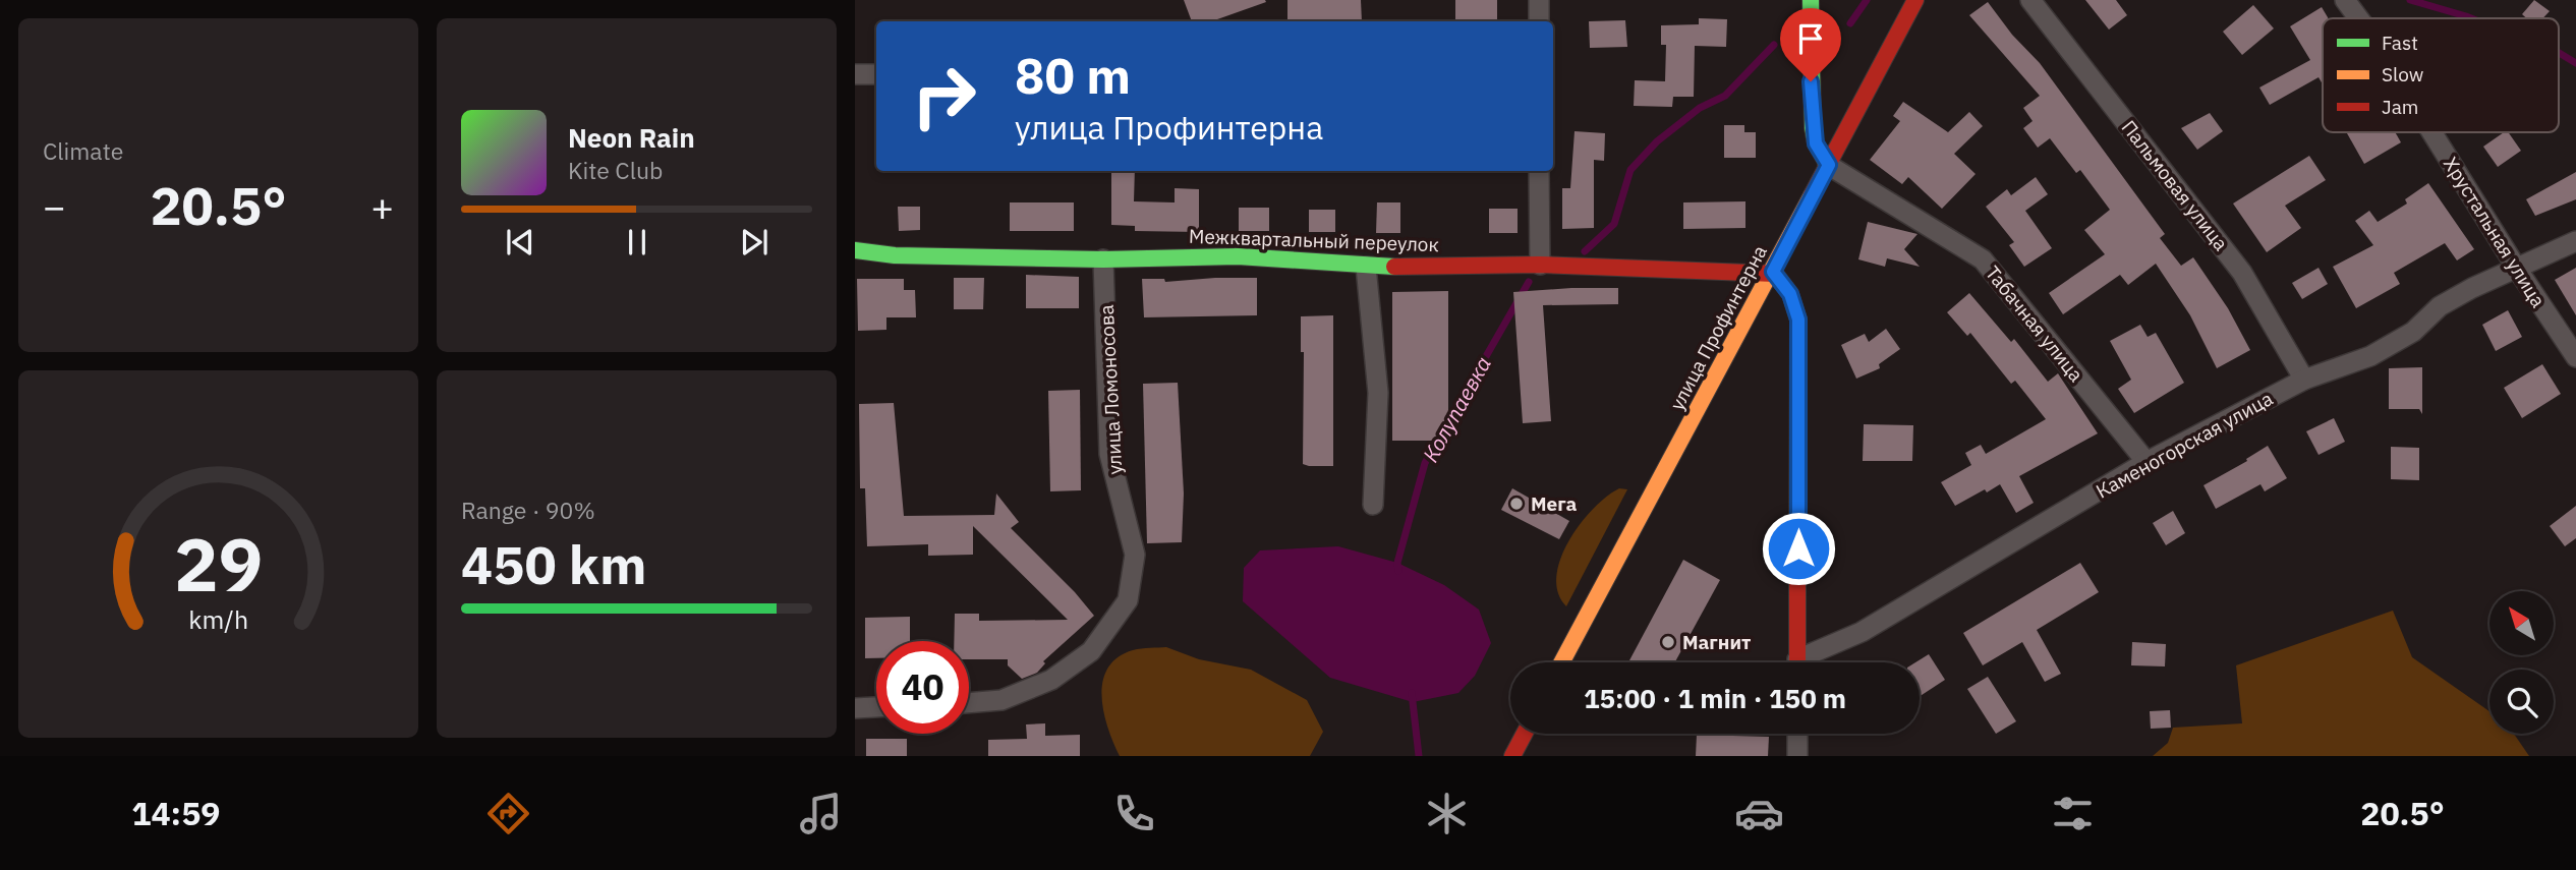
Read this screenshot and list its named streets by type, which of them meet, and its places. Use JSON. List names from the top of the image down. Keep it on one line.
{"streets":{"street":["Пальмовая улица","Хрустальная улица","Межквартальный переулок","Табачная улица","улица Профинтерна","улица Ломоносова","Каменогорская улица"]},"crossings":[["Пальмовая улица","Каменогорская улица"],["Хрустальная улица","Каменогорская улица"],["Межквартальный переулок","улица Профинтерна"],["Межквартальный переулок","улица Ломоносова"],["Табачная улица","улица Профинтерна"],["Табачная улица","Каменогорская улица"]],"water":["Колупаевка"],"places":["Мега","Магнит"],"legend":["Fast","Slow","Jam"],"north":"top left","page":{"tile":["Climate",["Range · 90%","450 km"]],"turn":["80 m","улица Профинтерна"],"song":["Neon Rain","Kite Club"],"heat":["−","20.5°","+"],"limit":"40","trip":"15:00 · 1 min · 150 m","tabs":["14:59","20.5°"],"gauge":["29","km/h"]}}
